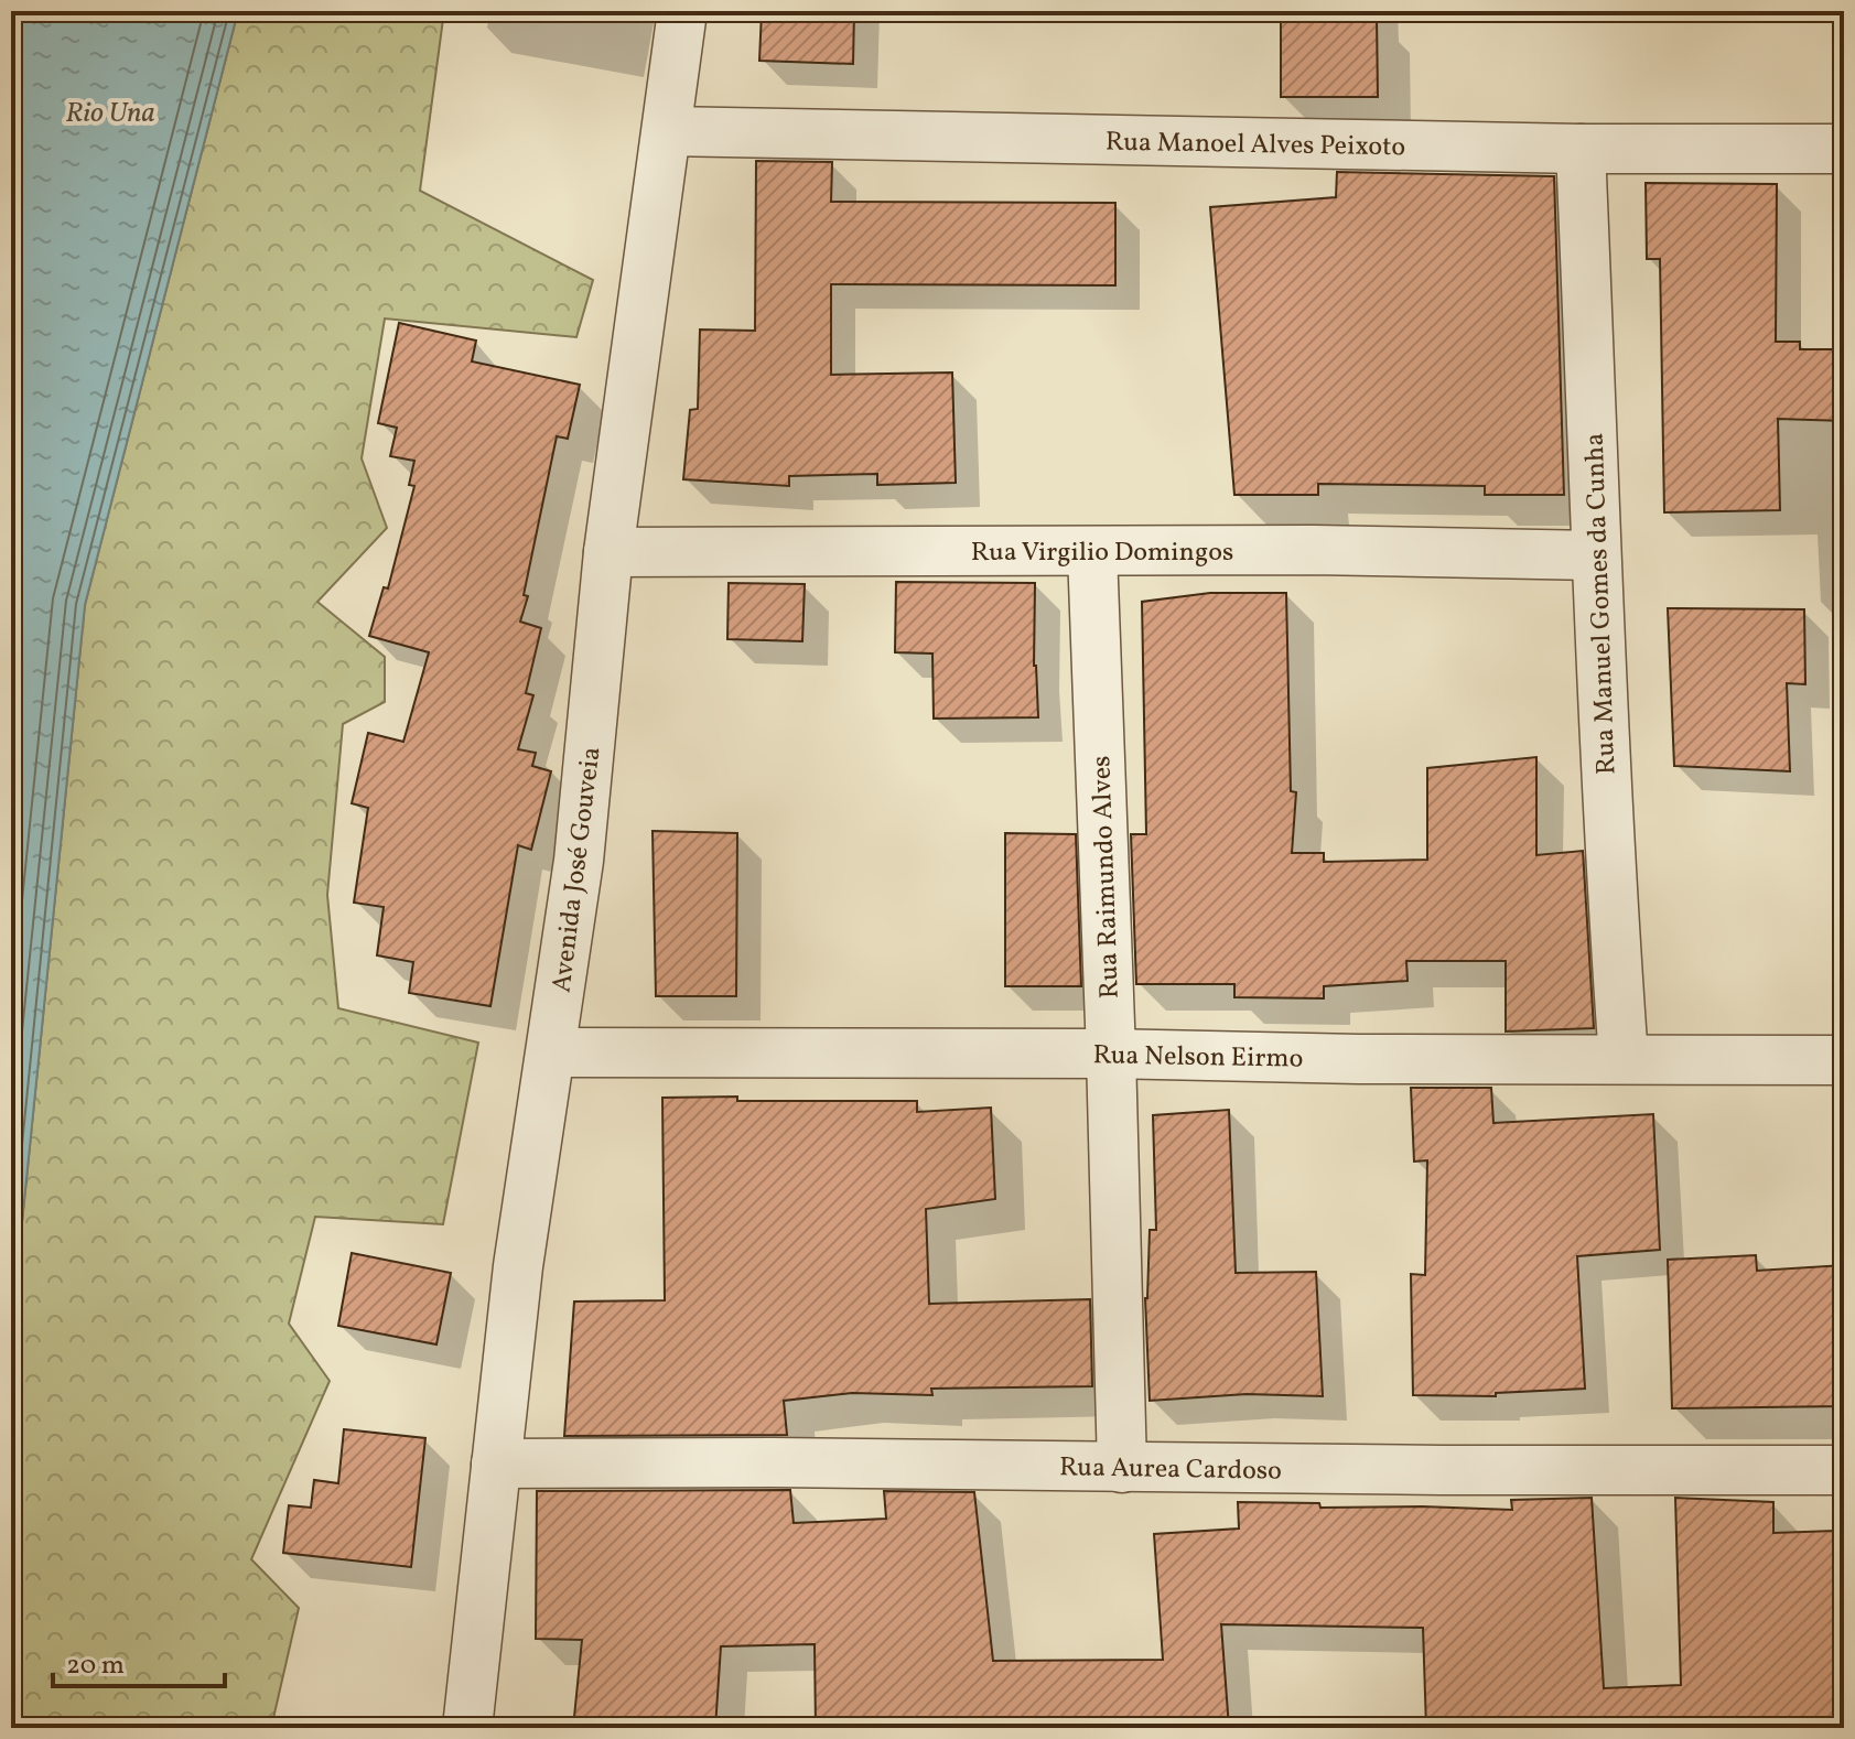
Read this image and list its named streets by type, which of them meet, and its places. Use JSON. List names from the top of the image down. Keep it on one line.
{"streets":{"street":["Rua Manoel Alves Peixoto","Rua Virgilio Domingos","Rua Manuel Gomes da Cunha","Avenida José Gouveia","Rua Raimundo Alves","Rua Nelson Eirmo","Rua Aurea Cardoso"]},"crossings":[["Rua Manoel Alves Peixoto","Rua Manuel Gomes da Cunha"],["Rua Manoel Alves Peixoto","Avenida José Gouveia"],["Rua Virgilio Domingos","Rua Manuel Gomes da Cunha"],["Rua Virgilio Domingos","Avenida José Gouveia"],["Rua Virgilio Domingos","Rua Raimundo Alves"],["Rua Manuel Gomes da Cunha","Rua Nelson Eirmo"],["Avenida José Gouveia","Rua Nelson Eirmo"],["Avenida José Gouveia","Rua Aurea Cardoso"],["Rua Raimundo Alves","Rua Nelson Eirmo"],["Rua Raimundo Alves","Rua Aurea Cardoso"]],"water":["Rio Una"],"scale_bar":"20 m"}
